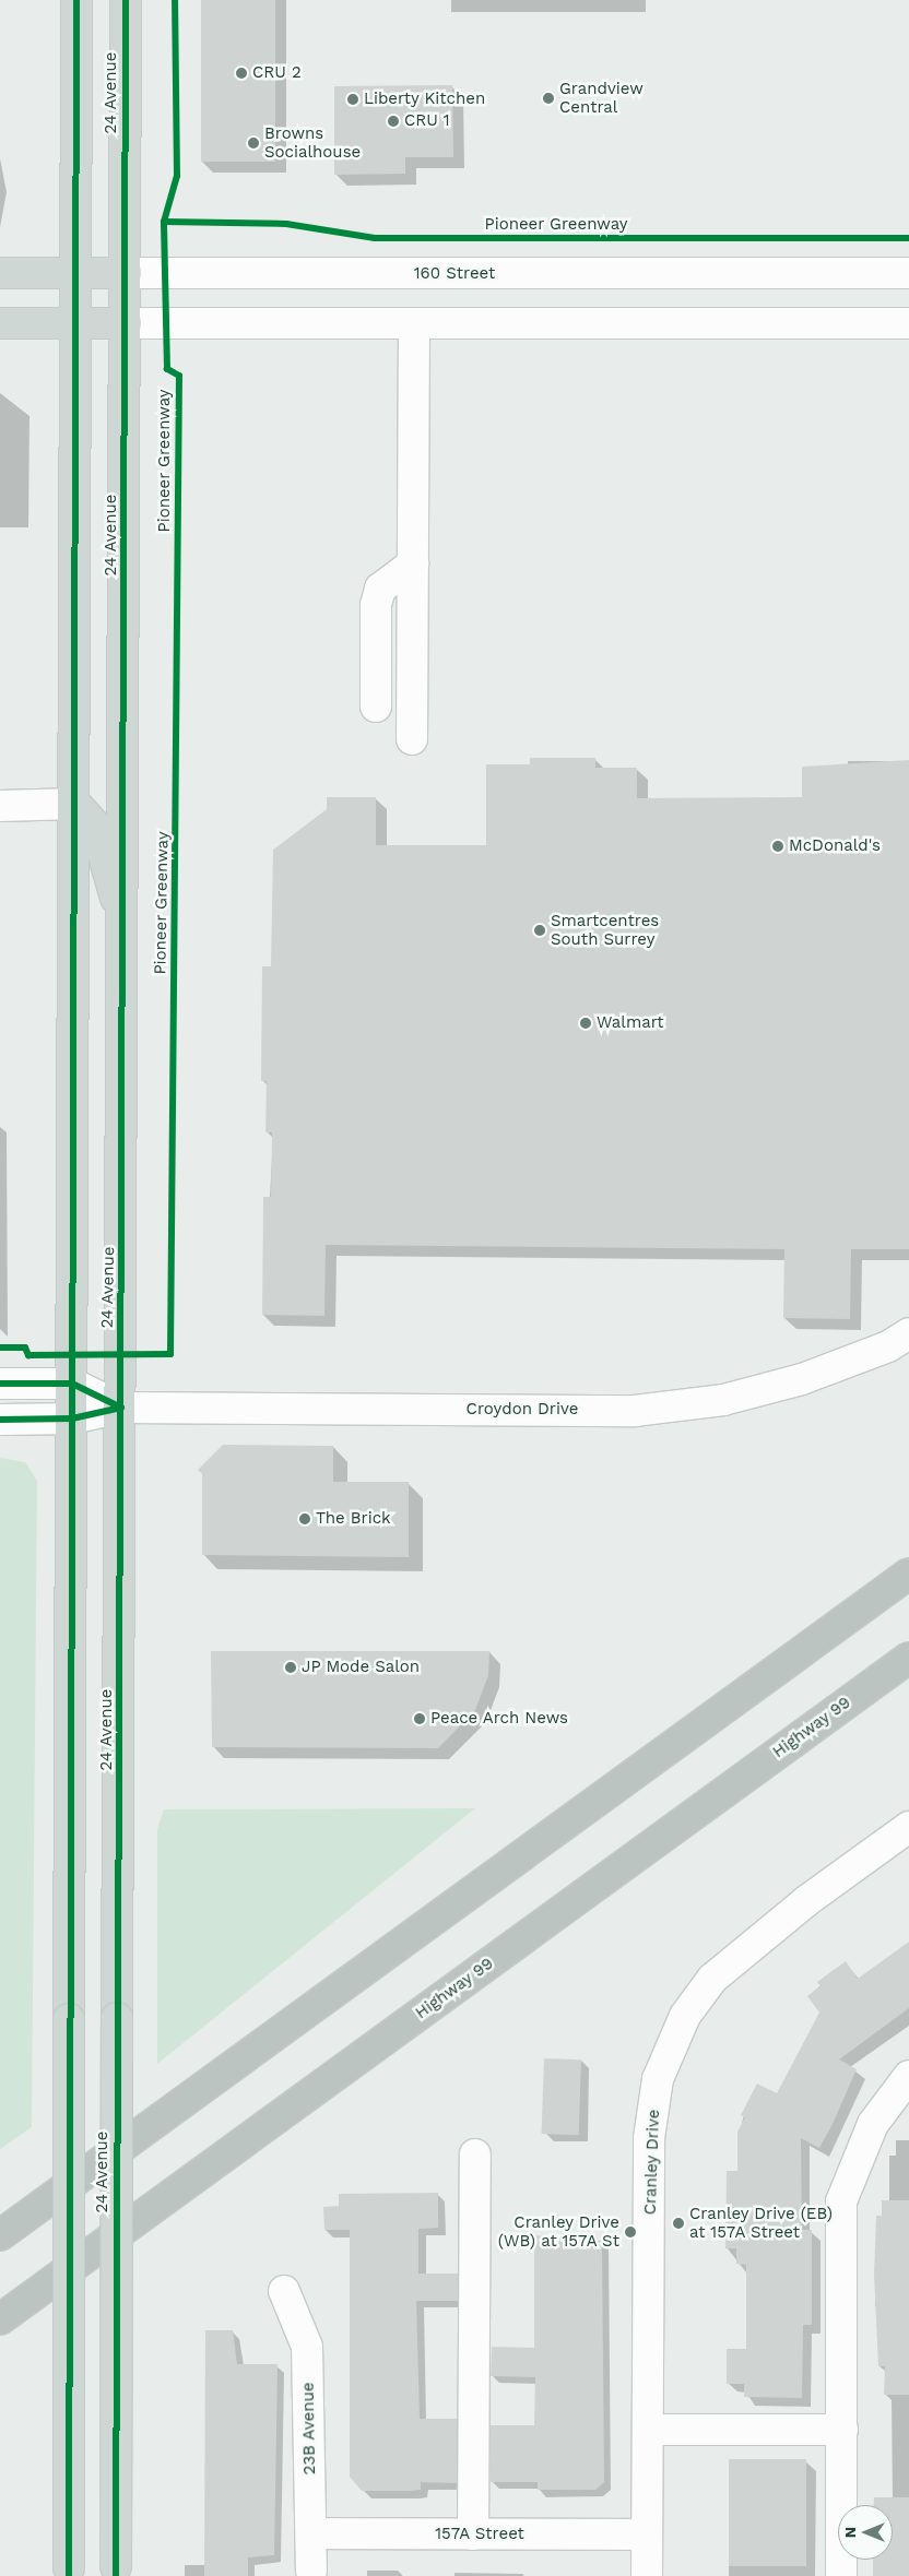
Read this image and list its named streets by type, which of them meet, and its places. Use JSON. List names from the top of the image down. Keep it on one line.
{"streets":{"highway":["Highway 99"],"main road":["24 Avenue","160 Street"],"street":["Croydon Drive","Cranley Drive","23B Avenue","157A Street"],"cycle path":["Pioneer Greenway"]},"crossings":[["24 Avenue","160 Street"],["24 Avenue","Croydon Drive"],["Cranley Drive","157A Street"],["23B Avenue","157A Street"]],"places":["CRU 2","Grandview Central","Liberty Kitchen","CRU 1","Browns Socialhouse","McDonald's","Smartcentres South Surrey","Walmart","The Brick","JP Mode Salon","Peace Arch News","Cranley Drive (EB) at 157A Street","Cranley Drive (WB) at 157A St"],"north":"left"}
